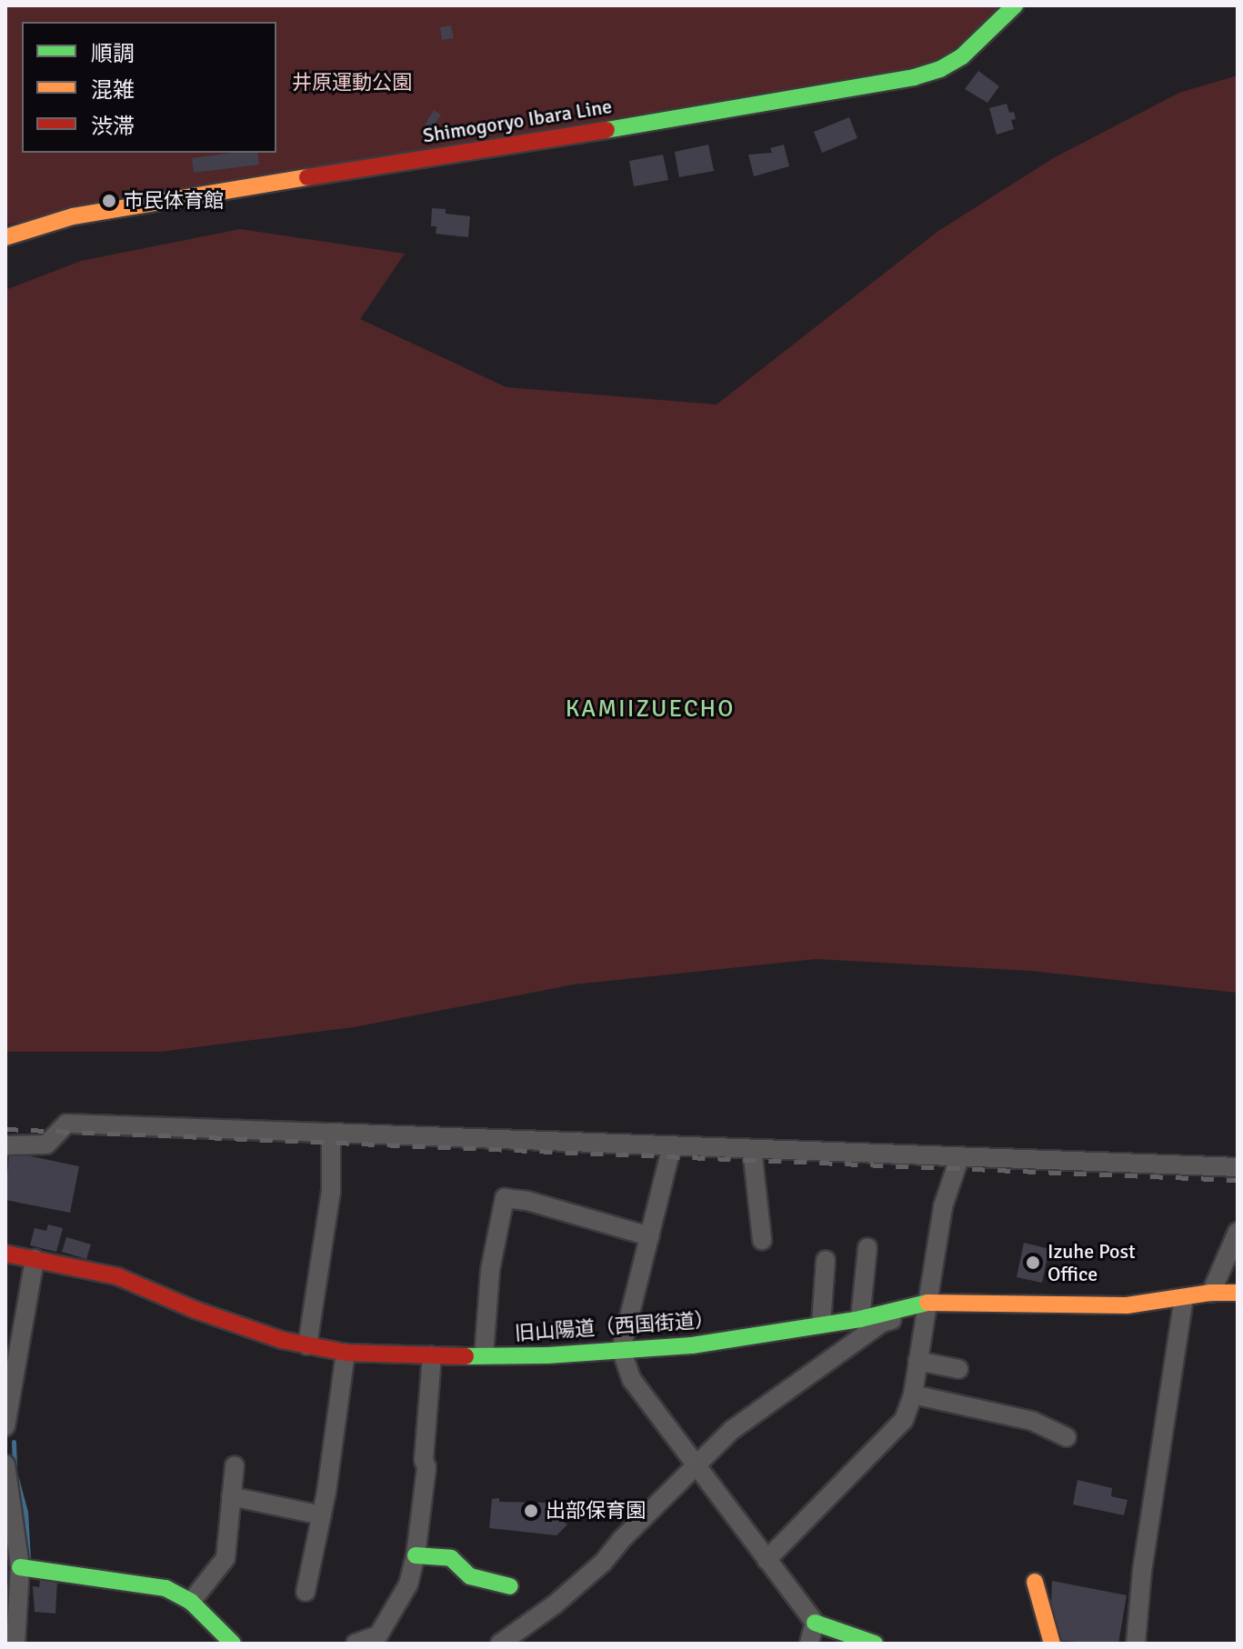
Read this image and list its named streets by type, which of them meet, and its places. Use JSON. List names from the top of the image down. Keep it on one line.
{"streets":{"street":["Shimogoryo Ibara Line","旧山陽道（西国街道）"]},"districts":["KAMIIZUECHO"],"parks":["井原運動公園"],"places":["市民体育館","Izuhe Post Office","出部保育園"],"legend":["順調","混雑","渋滞"]}
